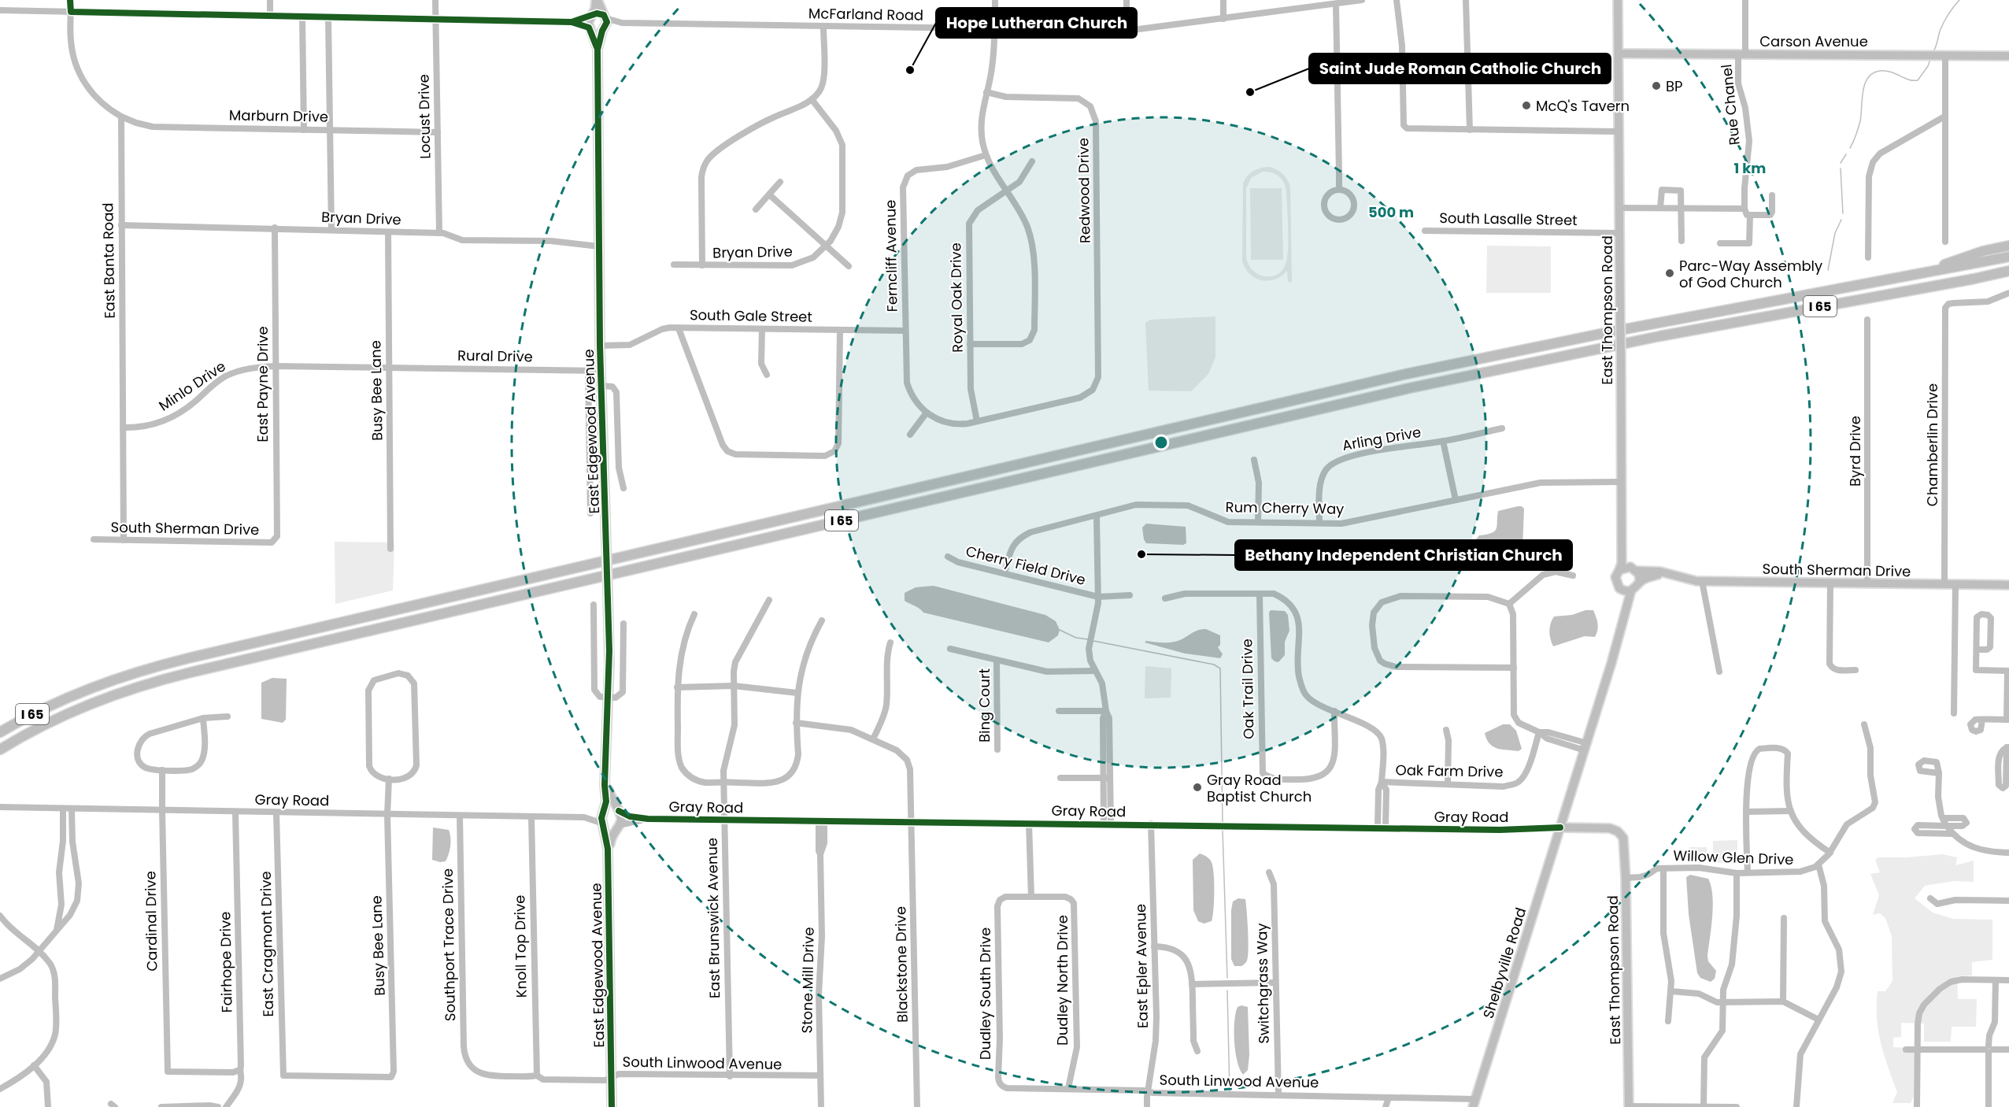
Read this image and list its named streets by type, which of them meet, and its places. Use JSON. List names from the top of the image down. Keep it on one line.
{"streets":{"highway":["I 65"],"main road":["Carson Avenue","East Thompson Road","East Edgewood Avenue","South Sherman Drive","Gray Road","Shelbyville Road"],"street":["McFarland Road","Rue Chanel","Marburn Drive","Locust Drive","Redwood Drive","Bryan Drive","South Lasalle Street","Ferncliff Avenue","East Banta Road","Royal Oak Drive","South Gale Street","Rural Drive","East Payne Drive","Minlo Drive","Busy Bee Lane","Arling Drive","Chamberlin Drive","Byrd Drive","Rum Cherry Way","Cherry Field Drive","Oak Trail Drive","Bing Court","Oak Farm Drive","Willow Glen Drive","East Brunswick Avenue","Cardinal Drive","East Cragmont Drive","Southport Trace Drive","Knoll Top Drive","Fairhope Drive","Blackstone Drive","East Epler Avenue","Stone Mill Drive","Dudley North Drive","Switchgrass Way","Dudley South Drive","South Linwood Avenue"]},"crossings":[["McFarland Road","East Edgewood Avenue"],["Carson Avenue","Rue Chanel"],["Carson Avenue","East Thompson Road"],["Marburn Drive","Locust Drive"],["Marburn Drive","East Banta Road"],["Locust Drive","Bryan Drive"],["Redwood Drive","Royal Oak Drive"],["Bryan Drive","East Banta Road"],["Bryan Drive","East Payne Drive"],["Bryan Drive","Busy Bee Lane"],["Bryan Drive","East Edgewood Avenue"],["South Lasalle Street","East Thompson Road"],["Ferncliff Avenue","South Gale Street"],["East Banta Road","Minlo Drive"],["East Banta Road","South Sherman Drive"],["East Thompson Road","Rum Cherry Way"],["East Thompson Road","South Sherman Drive"],["East Thompson Road","Gray Road"],["East Thompson Road","Willow Glen Drive"],["South Gale Street","East Edgewood Avenue"],["Rural Drive","Minlo Drive"],["Rural Drive","Busy Bee Lane"],["Rural Drive","East Edgewood Avenue"],["East Payne Drive","Minlo Drive"],["East Payne Drive","South Sherman Drive"],["Minlo Drive","Busy Bee Lane"],["Busy Bee Lane","Gray Road"],["Busy Bee Lane","East Cragmont Drive"],["East Edgewood Avenue","Gray Road"],["East Edgewood Avenue","South Linwood Avenue"],["Arling Drive","Rum Cherry Way"],["Chamberlin Drive","South Sherman Drive"],["Byrd Drive","South Sherman Drive"],["Rum Cherry Way","Cherry Field Drive"],["Gray Road","East Brunswick Avenue"],["Gray Road","Cardinal Drive"],["Gray Road","East Cragmont Drive"],["Gray Road","Southport Trace Drive"],["Gray Road","Knoll Top Drive"],["Gray Road","Fairhope Drive"],["Gray Road","Shelbyville Road"],["Gray Road","Blackstone Drive"],["Gray Road","East Epler Avenue"],["Gray Road","Stone Mill Drive"],["East Brunswick Avenue","South Linwood Avenue"],["Cardinal Drive","Fairhope Drive"],["Southport Trace Drive","South Linwood Avenue"],["Knoll Top Drive","South Linwood Avenue"],["Shelbyville Road","South Linwood Avenue"],["East Epler Avenue","South Linwood Avenue"],["Stone Mill Drive","South Linwood Avenue"],["Dudley North Drive","Dudley South Drive"],["Dudley North Drive","South Linwood Avenue"],["Switchgrass Way","South Linwood Avenue"],["Dudley South Drive","South Linwood Avenue"]],"places":["Hope Lutheran Church","BP","Saint Jude Roman Catholic Church","McQ's Tavern","Parc-Way Assembly of God Church","Bethany Independent Christian Church","Gray Road Baptist Church"],"rings":["1 km","500 m"]}
